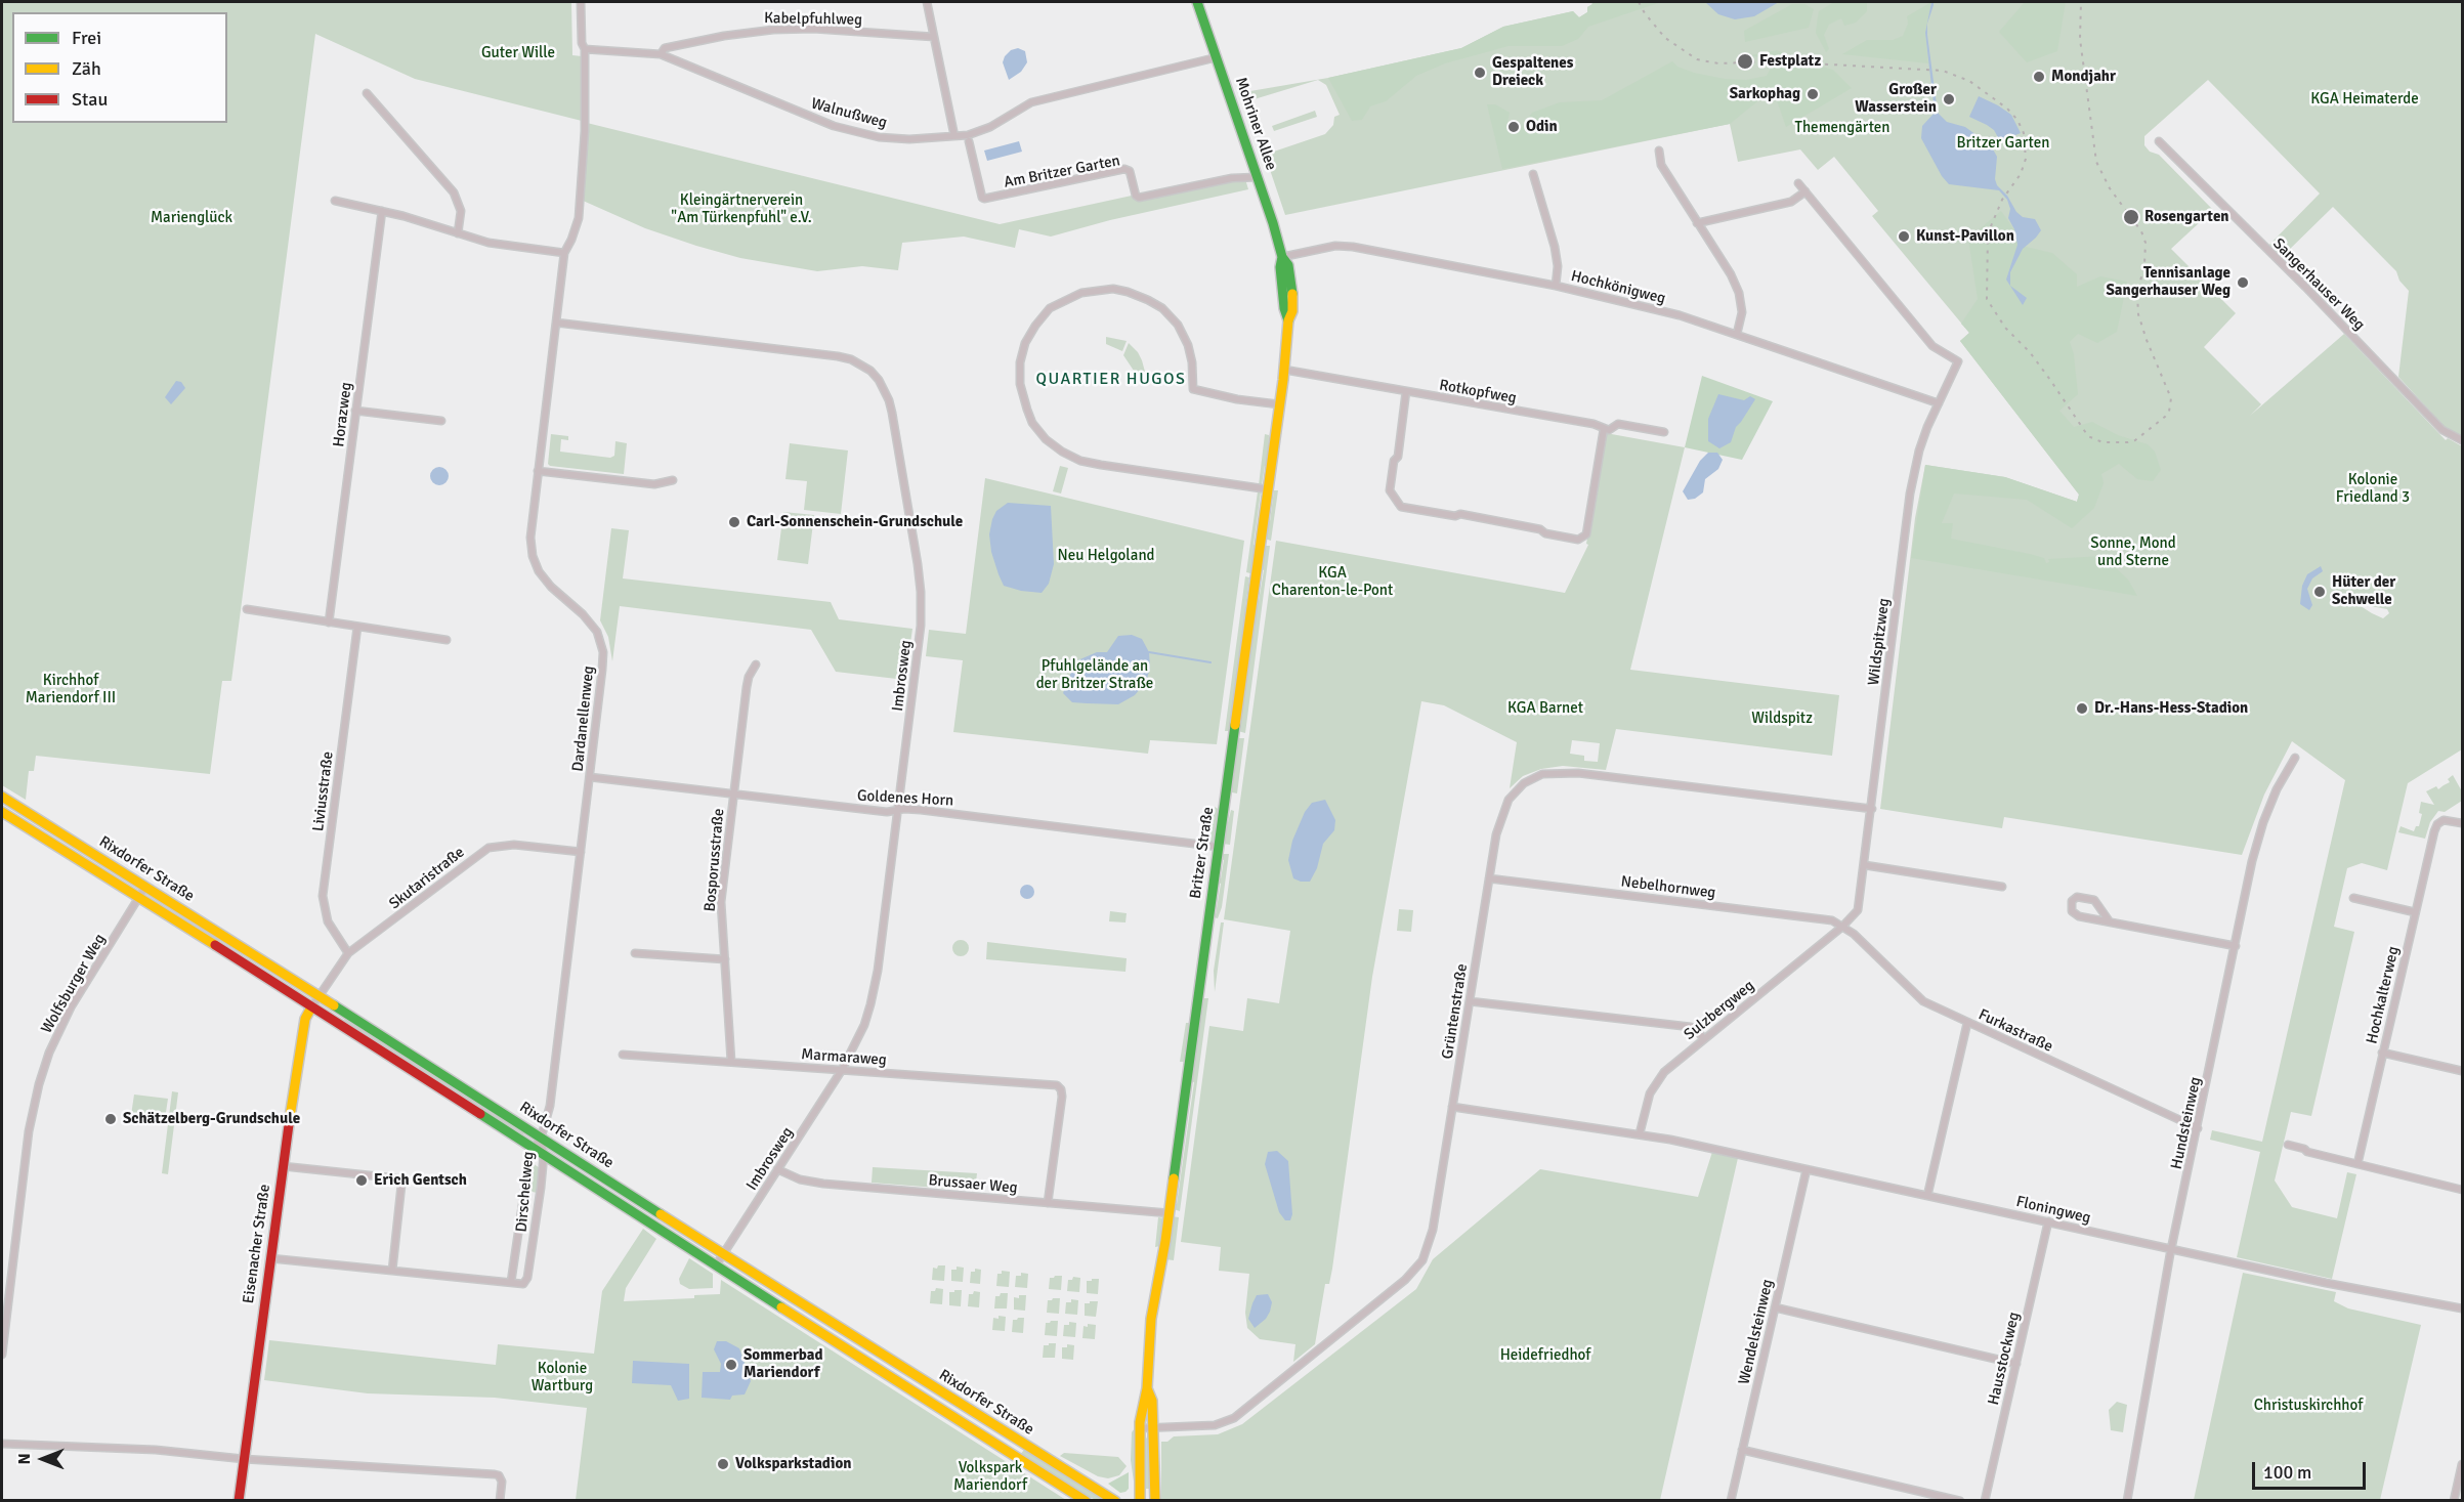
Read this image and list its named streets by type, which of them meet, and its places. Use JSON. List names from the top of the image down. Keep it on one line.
{"streets":{"street":["Kabelpfuhlweg","Walnußweg","Mohriner Allee","Am Britzer Garten","Sangerhauser Weg","Hochkönigweg","Rotkopfweg","Horazweg","Wildspitzweg","Imbrosweg","Dardanellenweg","Liviusstraße","Goldenes Horn","Britzer Straße","Bosporusstraße","Rixdorfer Straße","Skutaristraße","Nebelhornweg","Wolfsburger Weg","Hochkalterweg","Sulzbergweg","Grüntenstraße","Furkastraße","Marmaraweg","Hundsteinweg","Brussaer Weg","Dirschelweg","Floningweg","Eisenacher Straße","Wendelsteinweg","Hausstockweg"]},"crossings":[["Kabelpfuhlweg","Walnußweg"],["Walnußweg","Mohriner Allee"],["Walnußweg","Dardanellenweg"],["Mohriner Allee","Am Britzer Garten"],["Mohriner Allee","Hochkönigweg"],["Mohriner Allee","Britzer Straße"],["Hochkönigweg","Wildspitzweg"],["Hochkönigweg","Britzer Straße"],["Rotkopfweg","Britzer Straße"],["Wildspitzweg","Nebelhornweg"],["Wildspitzweg","Sulzbergweg"],["Wildspitzweg","Grüntenstraße"],["Wildspitzweg","Furkastraße"],["Imbrosweg","Dardanellenweg"],["Imbrosweg","Goldenes Horn"],["Imbrosweg","Rixdorfer Straße"],["Imbrosweg","Marmaraweg"],["Imbrosweg","Brussaer Weg"],["Dardanellenweg","Goldenes Horn"],["Dardanellenweg","Rixdorfer Straße"],["Dardanellenweg","Skutaristraße"],["Dardanellenweg","Dirschelweg"],["Liviusstraße","Skutaristraße"],["Goldenes Horn","Britzer Straße"],["Goldenes Horn","Bosporusstraße"],["Britzer Straße","Grüntenstraße"],["Britzer Straße","Brussaer Weg"],["Bosporusstraße","Marmaraweg"],["Rixdorfer Straße","Skutaristraße"],["Rixdorfer Straße","Wolfsburger Weg"],["Rixdorfer Straße","Dirschelweg"],["Rixdorfer Straße","Eisenacher Straße"],["Skutaristraße","Eisenacher Straße"],["Nebelhornweg","Sulzbergweg"],["Nebelhornweg","Grüntenstraße"],["Nebelhornweg","Furkastraße"],["Sulzbergweg","Furkastraße"],["Sulzbergweg","Floningweg"],["Grüntenstraße","Floningweg"],["Furkastraße","Hundsteinweg"],["Marmaraweg","Brussaer Weg"],["Hundsteinweg","Floningweg"],["Floningweg","Wendelsteinweg"],["Floningweg","Hausstockweg"]],"districts":["QUARTIER HUGOS"],"parks":["Guter Wille","KGA Heimaterde","Themengärten","Britzer Garten","Kleingärtnerverein \"Am Türkenpfuhl\" e.V.","Marienglück","Kolonie Friedland 3","Sonne, Mond und Sterne","Neu Helgoland","KGA Charenton-le-Pont","Pfuhlgelände an der Britzer Straße","Kirchhof Mariendorf III","KGA Barnet","Wildspitz","Heidefriedhof","Kolonie Wartburg","Christuskirchhof","Volkspark Mariendorf"],"places":["Festplatz","Gespaltenes Dreieck","Mondjahr","Sarkophag","Großer Wasserstein","Odin","Rosengarten","Kunst-Pavillon","Tennisanlage Sangerhauser Weg","Carl-Sonnenschein-Grundschule","Hüter der Schwelle","Dr.-Hans-Hess-Stadion","Schätzelberg-Grundschule","Erich Gentsch","Sommerbad Mariendorf","Volksparkstadion"],"legend":["Frei","Zäh","Stau"],"scale_bar":"100 m","north":"left"}
